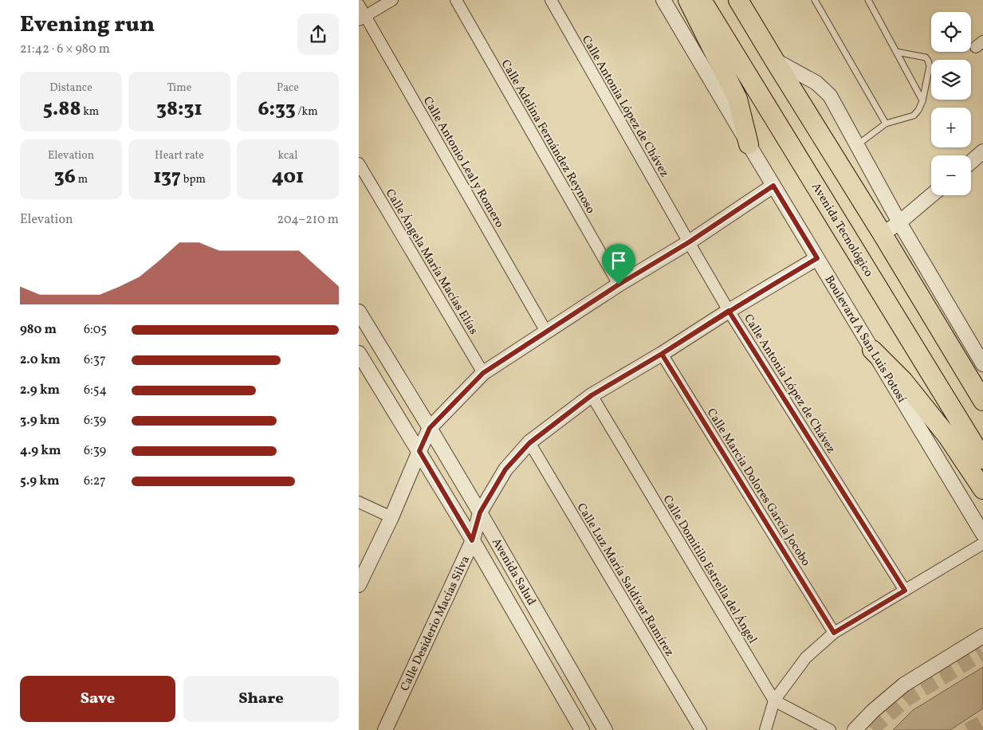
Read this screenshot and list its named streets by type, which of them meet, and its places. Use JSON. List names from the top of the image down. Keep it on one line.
{"streets":{"highway":["Avenida Tecnológico"],"street":["Calle Antonia López de Chávez","Calle Adelina Fernández Reynoso","Calle Antonio Leal y Romero","Calle Ángela María Macías Elías","Boulevard A San Luis Potosí","Calle Marcia Dolores García Jocobo","Calle Domitilo Estrella del Ángel","Avenida Salud","Calle Luz María Saldívar Ramírez","Calle Desiderio Macías Silva"]},"crossings":[["Calle Antonia López de Chávez","Calle Desiderio Macías Silva"],["Boulevard A San Luis Potosí","Calle Desiderio Macías Silva"],["Calle Marcia Dolores García Jocobo","Calle Desiderio Macías Silva"],["Calle Domitilo Estrella del Ángel","Calle Desiderio Macías Silva"],["Avenida Salud","Calle Desiderio Macías Silva"],["Calle Luz María Saldívar Ramírez","Calle Desiderio Macías Silva"]],"page":{"heading":["Evening run","21:42 · 6 × 980 m"],"map_buttons":["+","−"],"stats":[["Distance","5.88 km"],["Time","38:31"],["Pace","6:33 /km"],["Elevation","36 m"],["Heart rate","137 bpm"],["kcal","401"]],"chart":["Elevation","204–210 m"],"list":[{"name":"980 m","note":"6:05"},{"name":"2.0 km","note":"6:37"},{"name":"2.9 km","note":"6:54"},{"name":"3.9 km","note":"6:39"},{"name":"4.9 km","note":"6:39"},{"name":"5.9 km","note":"6:27"}],"buttons":["Save","Share"]}}
